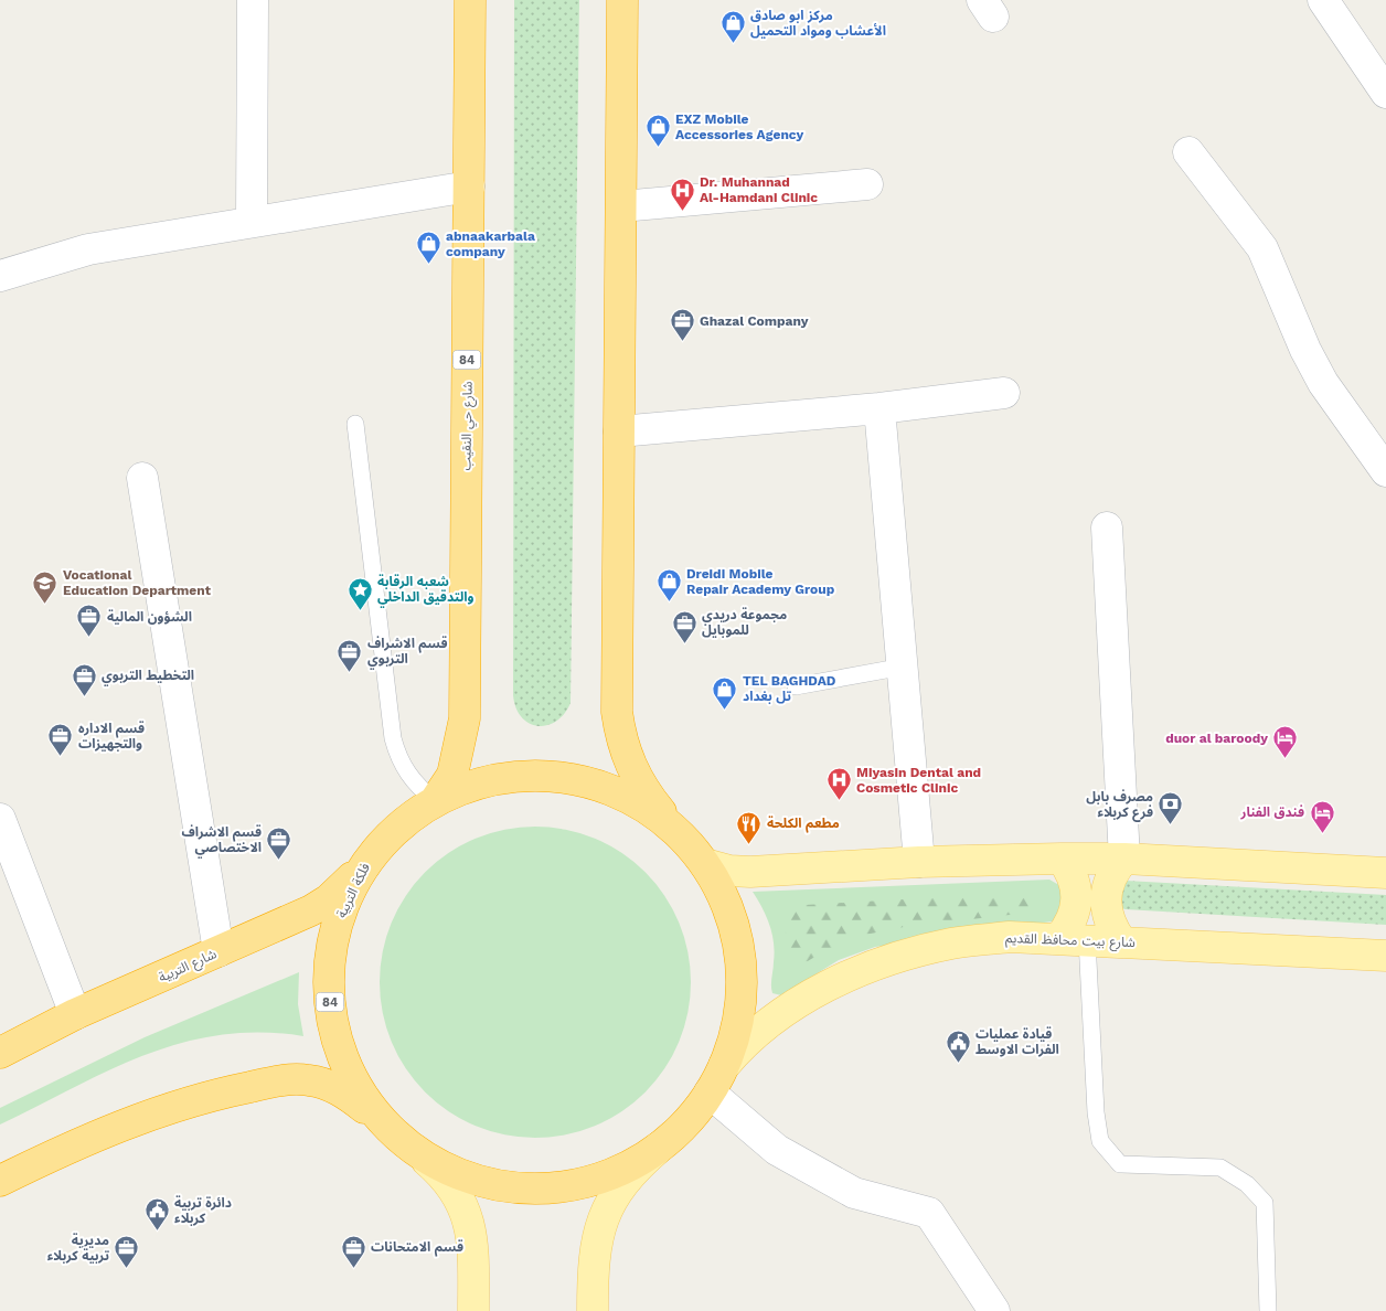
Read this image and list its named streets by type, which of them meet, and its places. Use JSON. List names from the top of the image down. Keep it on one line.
{"streets":{"highway":["84","شارع حي النقيب","فلكة التربية","شارع التربية"],"main road":["شارع بيت محافظ القديم"]},"crossings":[["84","فلكة التربية"],["شارع حي النقيب","فلكة التربية"],["فلكة التربية","شارع بيت محافظ القديم"],["فلكة التربية","شارع التربية"]],"places":{"shop":["مركز ابو صادق الأعشاب ومواد التحميل","EXZ Mobile Accessories Agency","abnaakarbala company","Dreidi Mobile Repair Academy Group","TEL BAGHDAD تل بغداد"],"hospital":["Dr. Muhannad Al-Hamdani Clinic","Miyasin Dental and Cosmetic Clinic"],"office":["Ghazal Company","الشؤون المالية","مجموعة دريدي للموبايل","قسم الاشراف التربوي","التخطيط التربوي","قسم الاداره والتجهيزات","قسم الاشراف الاختصاصي","قسم الامتحانات","مديرية تربية كربلاء"],"school or university":["Vocational Education Department"],"place":["شعبه الرقابة والتدقيق الداخلي"],"hotel":["duor al baroody","فندق الفنار"],"bank":["مصرف بابل فرع كربلاء"],"restaurant":["مطعم الكلحة"],"public building":["قيادة عمليات الفرات الاوسط","دائرة تربية كربلاء"]}}
